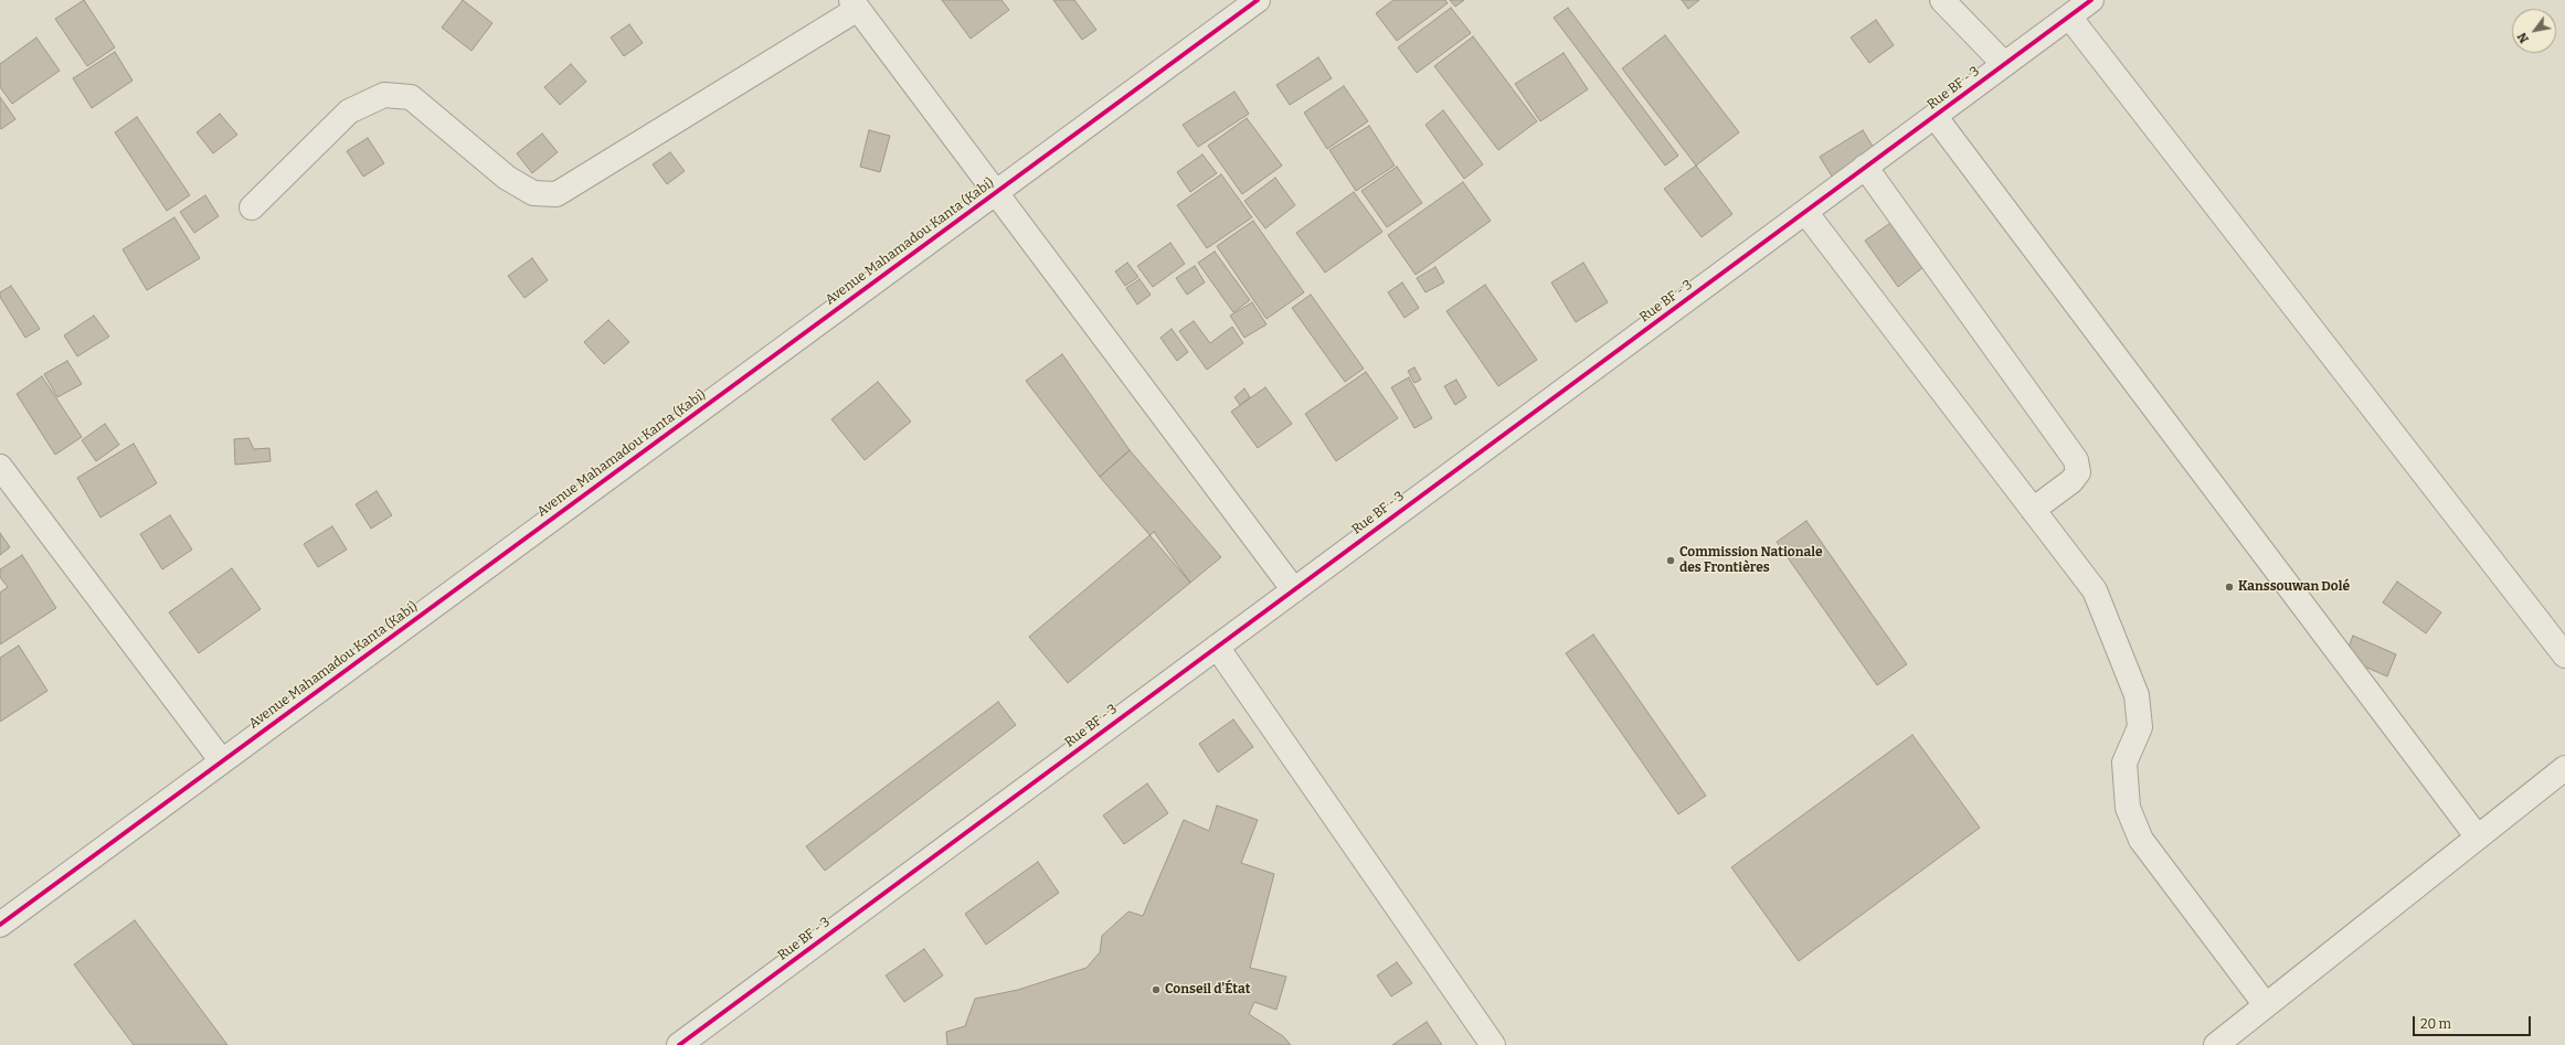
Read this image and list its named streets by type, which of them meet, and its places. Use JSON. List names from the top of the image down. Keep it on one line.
{"streets":{"street":["Rue BF - 3","Avenue Mahamadou Kanta (Kabi)"]},"places":["Commission Nationale des Frontières","Kanssouwan Dolé","Conseil d'État"],"scale_bar":"20 m","north":"bottom left"}
